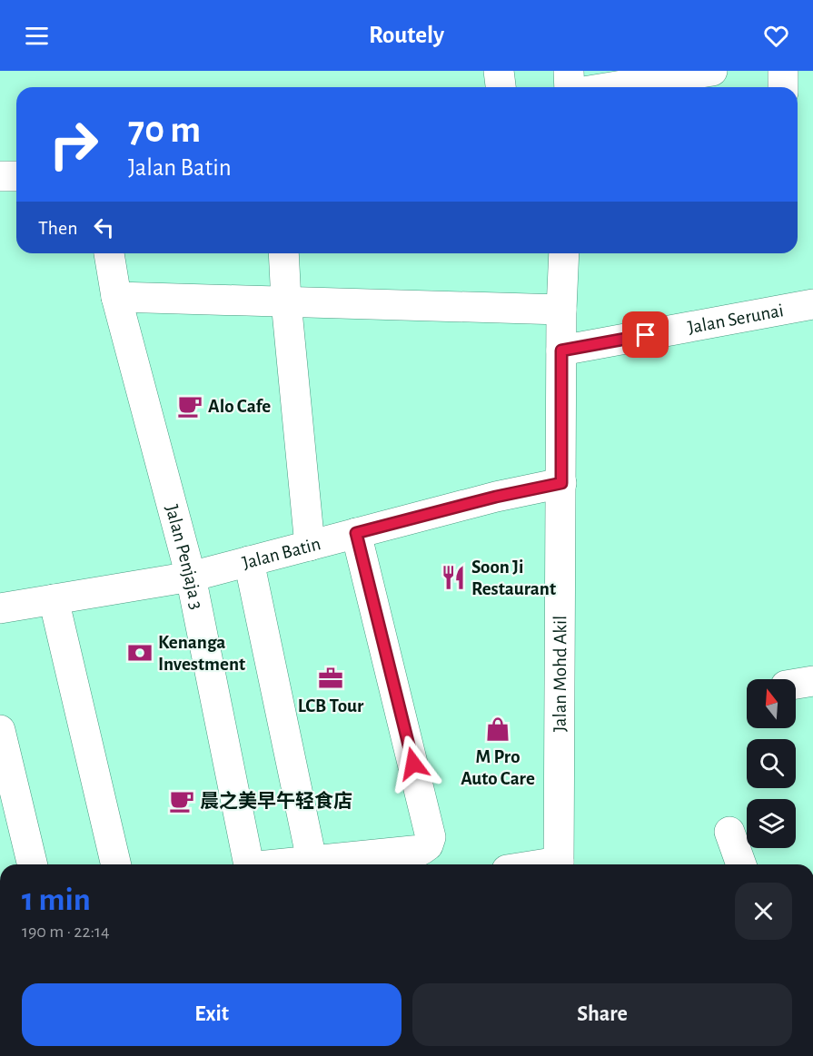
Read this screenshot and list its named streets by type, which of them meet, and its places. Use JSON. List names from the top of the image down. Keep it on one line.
{"streets":{"street":["Jalan Serunai","Jalan Batin","Jalan Penjaja 3","Jalan Mohd Akil"]},"crossings":[["Jalan Serunai","Jalan Mohd Akil"],["Jalan Batin","Jalan Penjaja 3"],["Jalan Batin","Jalan Mohd Akil"]],"places":{"cafe":["Alo Cafe","晨之美早午轻食店"],"restaurant":["Soon Ji Restaurant"],"bank":["Kenanga Investment"],"office":["LCB Tour"],"shop":["M Pro Auto Care"]},"north":"top","page":{"header":"Routely","turn":["70 m","Jalan Batin"],"then":"Then","heading":["1 min","190 m · 22:14"],"buttons":["Exit","Share"]}}
